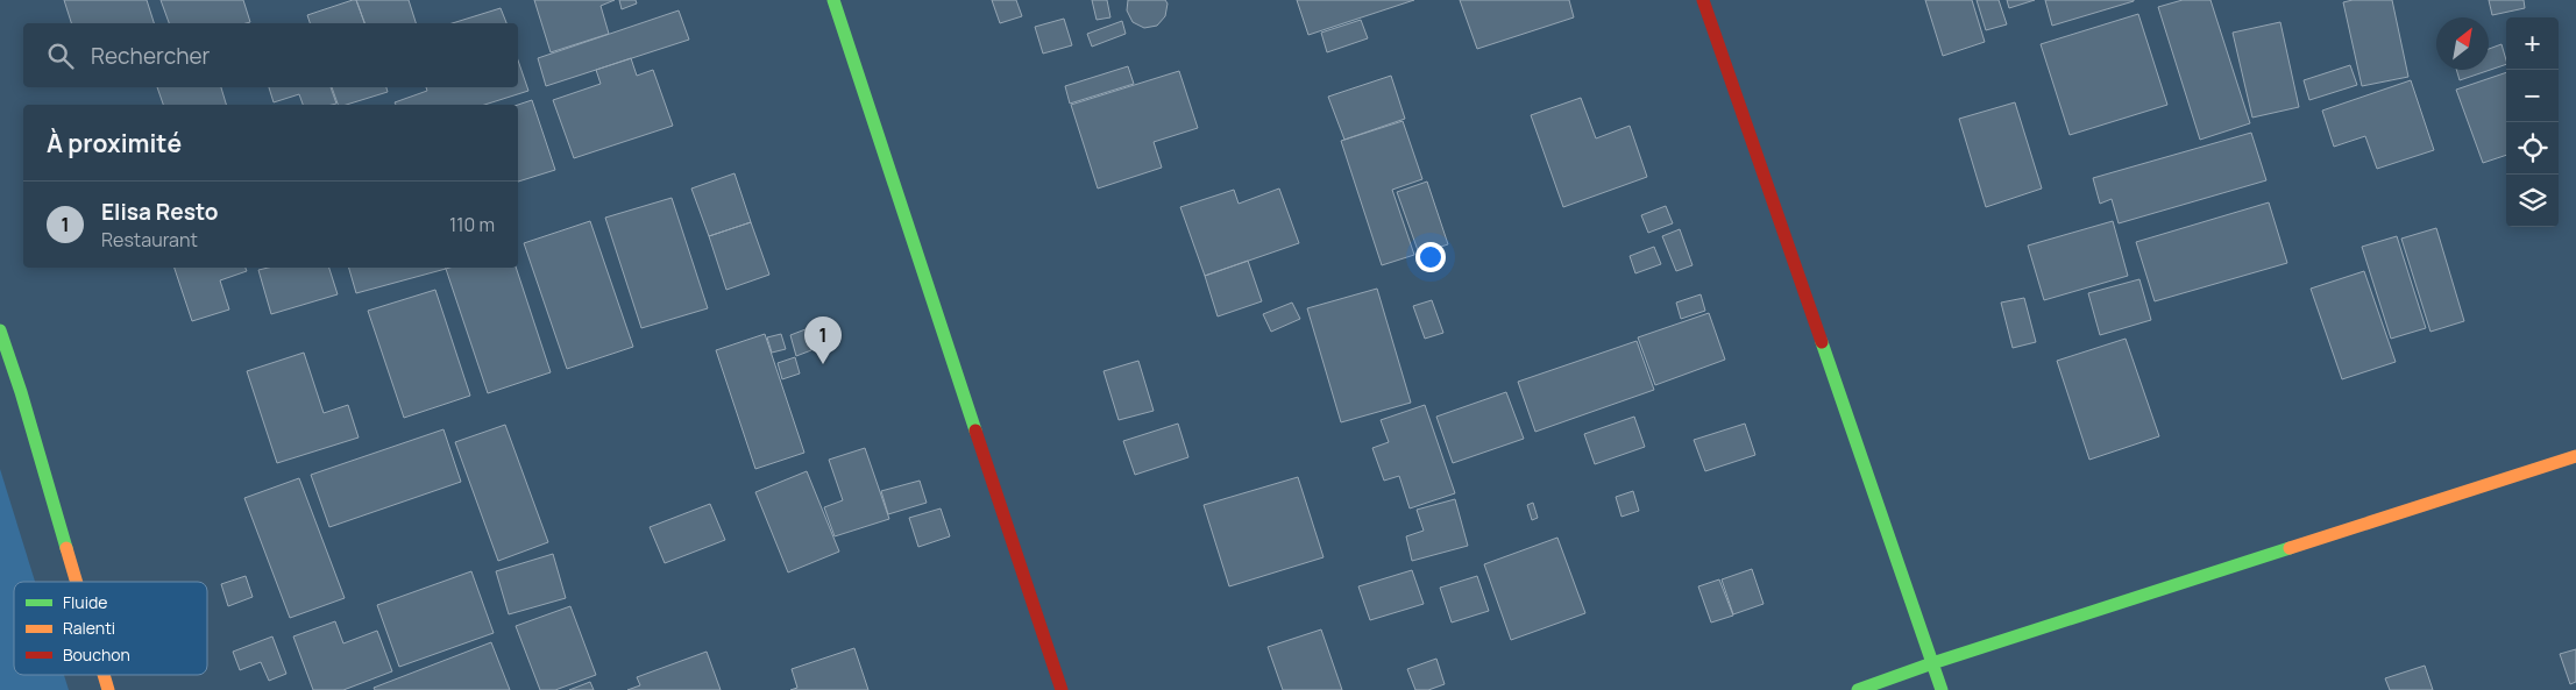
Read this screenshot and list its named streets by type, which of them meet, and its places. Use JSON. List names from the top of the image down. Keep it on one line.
{"legend":["Fluide","Ralenti","Bouchon"],"north":"top right","page":{"map_buttons":["+","−"],"search":"Rechercher","heading":"À proximité","list":[{"mark":"1","name":"Elisa Resto","note":"Restaurant","value":"110 m"}],"pins":"1"}}
